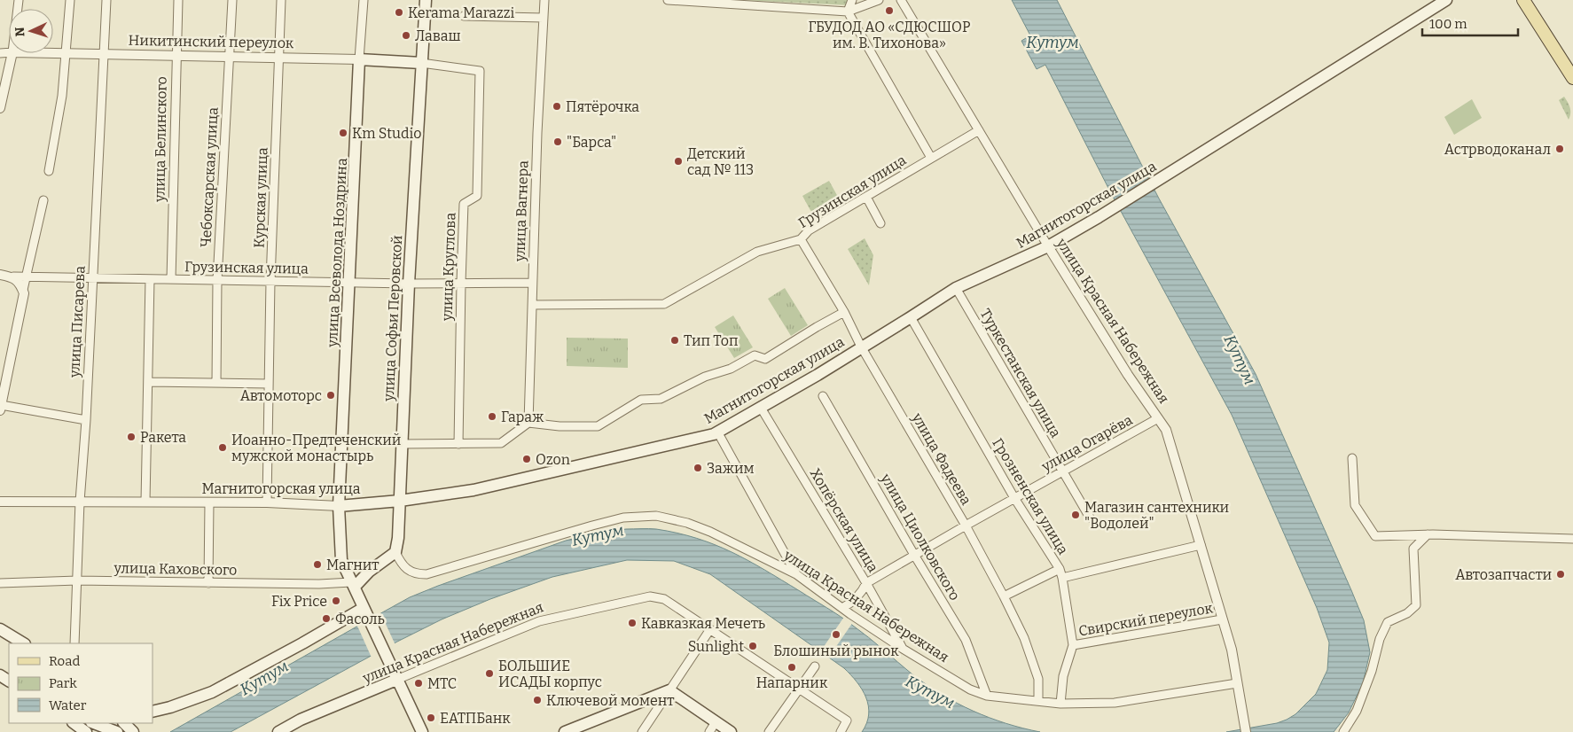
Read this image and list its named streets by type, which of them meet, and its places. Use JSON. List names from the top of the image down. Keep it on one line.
{"streets":{"main road":["Никитинский переулок","Магнитогорская улица","улица Всеволода Ноздрина","улица Софьи Перовской","улица Красная Набережная"],"street":["улица Белинского","Чебоксарская улица","Грузинская улица","Курская улица","улица Вагнера","улица Круглова","улица Писарева","Туркестанская улица","улица Огарёва","улица Фадеева","Грозненская улица","Хопёрская улица","улица Циолковского","улица Каховского","Свирский переулок"]},"crossings":[["Никитинский переулок","улица Белинского"],["Никитинский переулок","Чебоксарская улица"],["Никитинский переулок","Курская улица"],["Никитинский переулок","улица Всеволода Ноздрина"],["Никитинский переулок","улица Круглова"],["Никитинский переулок","улица Софьи Перовской"],["Никитинский переулок","улица Писарева"],["улица Белинского","Грузинская улица"],["Чебоксарская улица","Грузинская улица"],["Грузинская улица","Курская улица"],["Грузинская улица","улица Вагнера"],["Грузинская улица","улица Всеволода Ноздрина"],["Грузинская улица","улица Круглова"],["Грузинская улица","улица Софьи Перовской"],["Грузинская улица","улица Красная Набережная"],["Грузинская улица","улица Писарева"],["Грузинская улица","улица Фадеева"],["Курская улица","Магнитогорская улица"],["Магнитогорская улица","улица Всеволода Ноздрина"],["Магнитогорская улица","улица Софьи Перовской"],["Магнитогорская улица","улица Красная Набережная"],["Магнитогорская улица","улица Писарева"],["Магнитогорская улица","Туркестанская улица"],["Магнитогорская улица","улица Фадеева"],["Магнитогорская улица","Грозненская улица"],["Магнитогорская улица","Хопёрская улица"],["улица Всеволода Ноздрина","улица Каховского"],["улица Круглова","улица Софьи Перовской"],["улица Софьи Перовской","улица Красная Набережная"],["улица Красная Набережная","улица Огарёва"],["улица Красная Набережная","улица Фадеева"],["улица Красная Набережная","Грозненская улица"],["улица Красная Набережная","Хопёрская улица"],["улица Красная Набережная","улица Циолковского"],["улица Красная Набережная","Свирский переулок"],["улица Писарева","улица Каховского"],["Туркестанская улица","улица Огарёва"],["улица Огарёва","улица Фадеева"],["улица Огарёва","Грозненская улица"],["улица Огарёва","Хопёрская улица"],["улица Огарёва","улица Циолковского"],["Грозненская улица","Свирский переулок"]],"water":["Кутум"],"places":["ГБУДОД АО «СДЮСШОР им. В. Тихонова»","Kerama Marazzi","Лаваш","Пятёрочка","Кm Studio","\"Барса\"","Астрводоканал","Детский сад № 113","Тип Топ","Автомоторс","Гараж","Ракета","Иоанно-Предтеченский мужской монастырь","Ozon","Зажим","Магазин сантехники \"Водолей\"","Магнит","Автозапчасти","Fix Price","Фасоль","Кавказкая Мечеть","Блошиный рынок","Sunlight","Напарник","БОЛЬШИЕ ИСАДЫ корпус","МТС","Ключевой момент","ЕАТПБанк"],"legend":["Road","Park","Water"],"scale_bar":"100 m","north":"left"}
